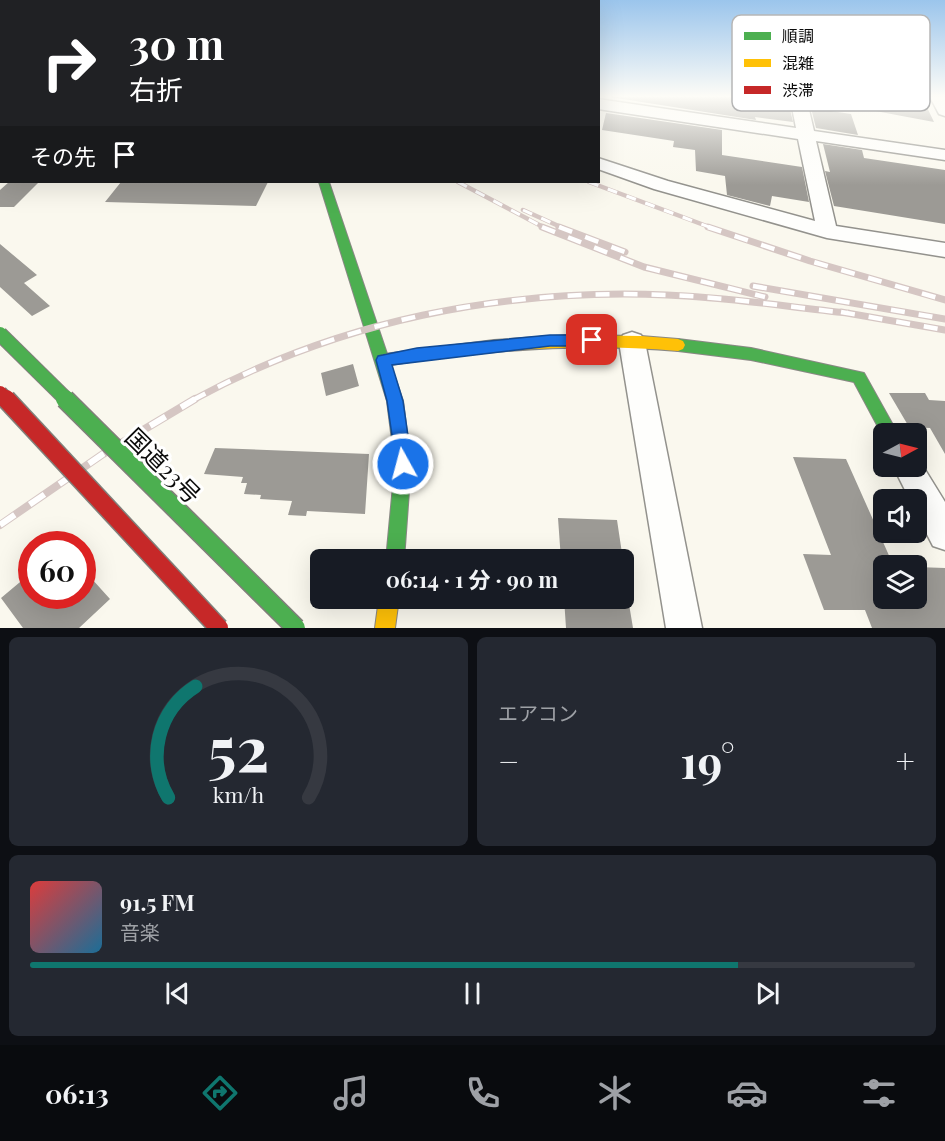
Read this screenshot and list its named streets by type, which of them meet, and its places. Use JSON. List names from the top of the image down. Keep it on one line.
{"streets":{"main road":["国道23号"]},"legend":["順調","混雑","渋滞"],"north":"right","page":{"turn":["30 m","右折"],"then":"その先","limit":"60","trip":"06:14 · 1 分 · 90 m","tile":"エアコン","heat":["−","19°","+"],"song":["91.5 FM","音楽"],"tabs":"06:13","gauge":["52","km/h"]}}
